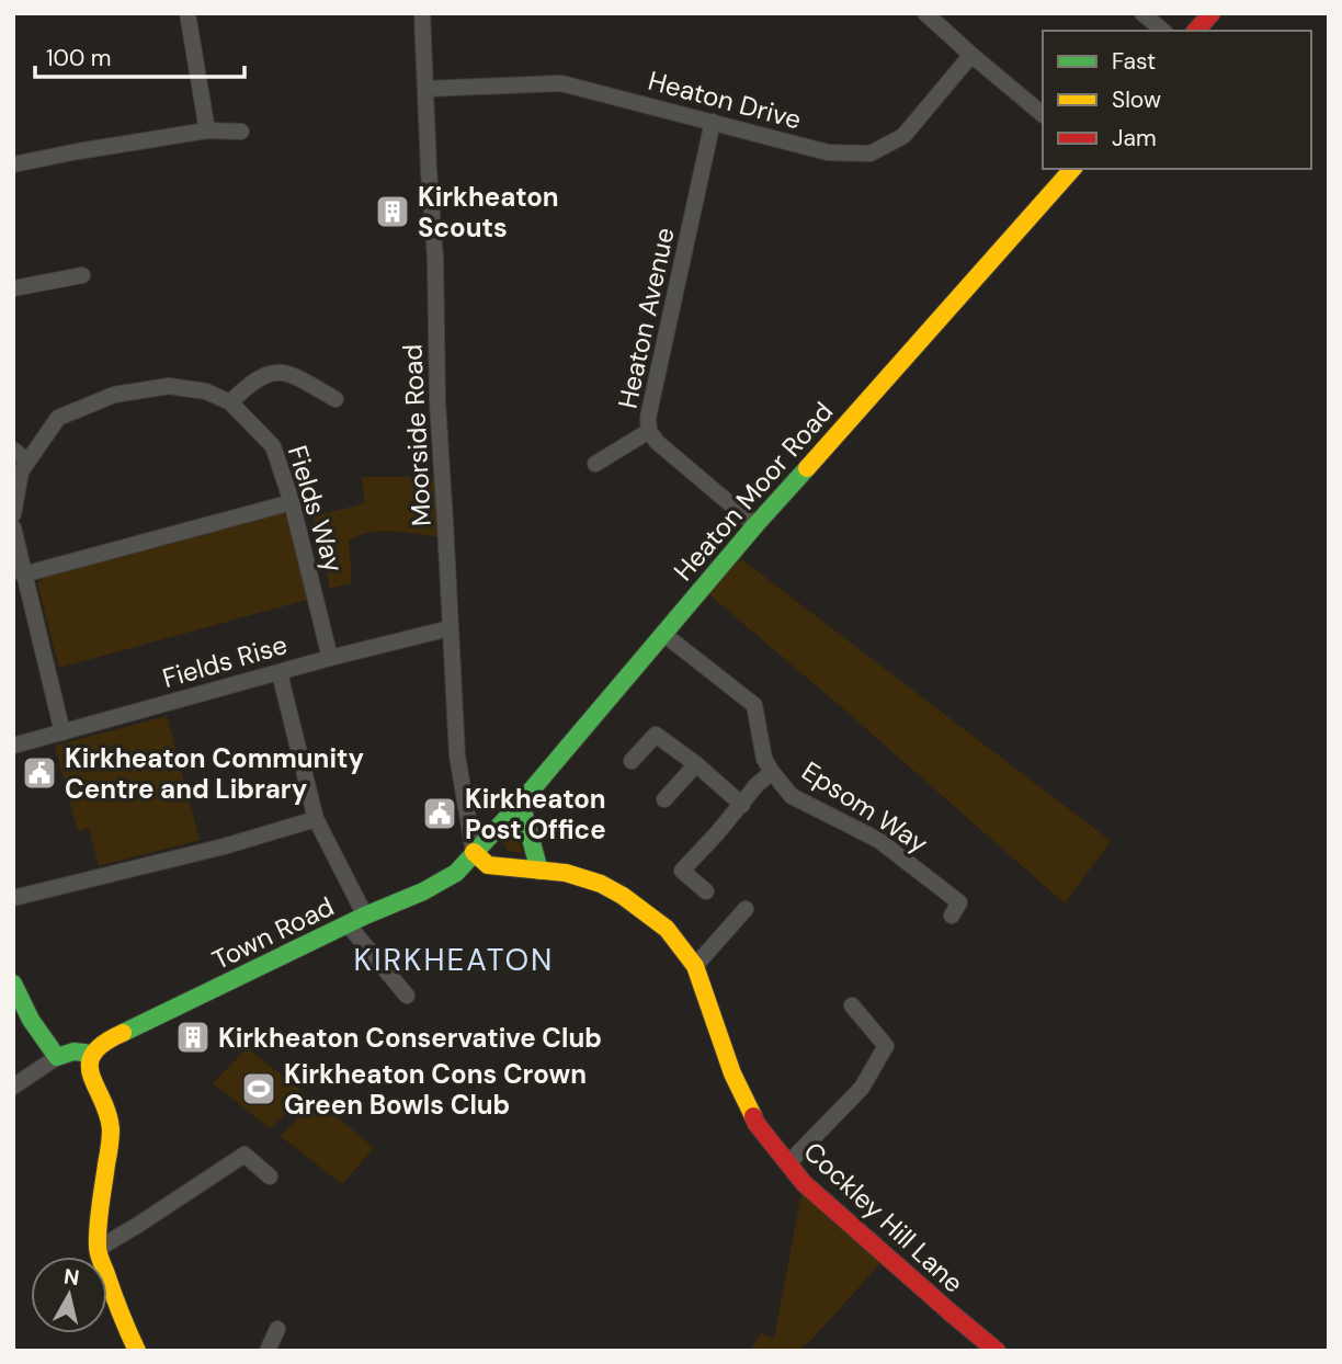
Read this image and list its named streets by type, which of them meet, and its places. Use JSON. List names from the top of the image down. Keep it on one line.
{"streets":{"street":["Heaton Drive","Heaton Avenue","Moorside Road","Heaton Moor Road","Fields Way","Fields Rise","Epsom Way","Town Road","Cockley Hill Lane"]},"crossings":[["Heaton Drive","Heaton Avenue"],["Heaton Drive","Moorside Road"],["Heaton Avenue","Heaton Moor Road"],["Moorside Road","Heaton Moor Road"],["Moorside Road","Fields Rise"],["Moorside Road","Town Road"],["Moorside Road","Cockley Hill Lane"],["Heaton Moor Road","Epsom Way"],["Heaton Moor Road","Town Road"],["Heaton Moor Road","Cockley Hill Lane"],["Fields Way","Fields Rise"],["Town Road","Cockley Hill Lane"]],"districts":["KIRKHEATON"],"places":{"building":["Kirkheaton Scouts","Kirkheaton Conservative Club"],"public building":["Kirkheaton Community Centre and Library","Kirkheaton Post Office"],"sports":["Kirkheaton Cons Crown Green Bowls Club"]},"legend":["Fast","Slow","Jam"],"scale_bar":"100 m","north":"top"}
